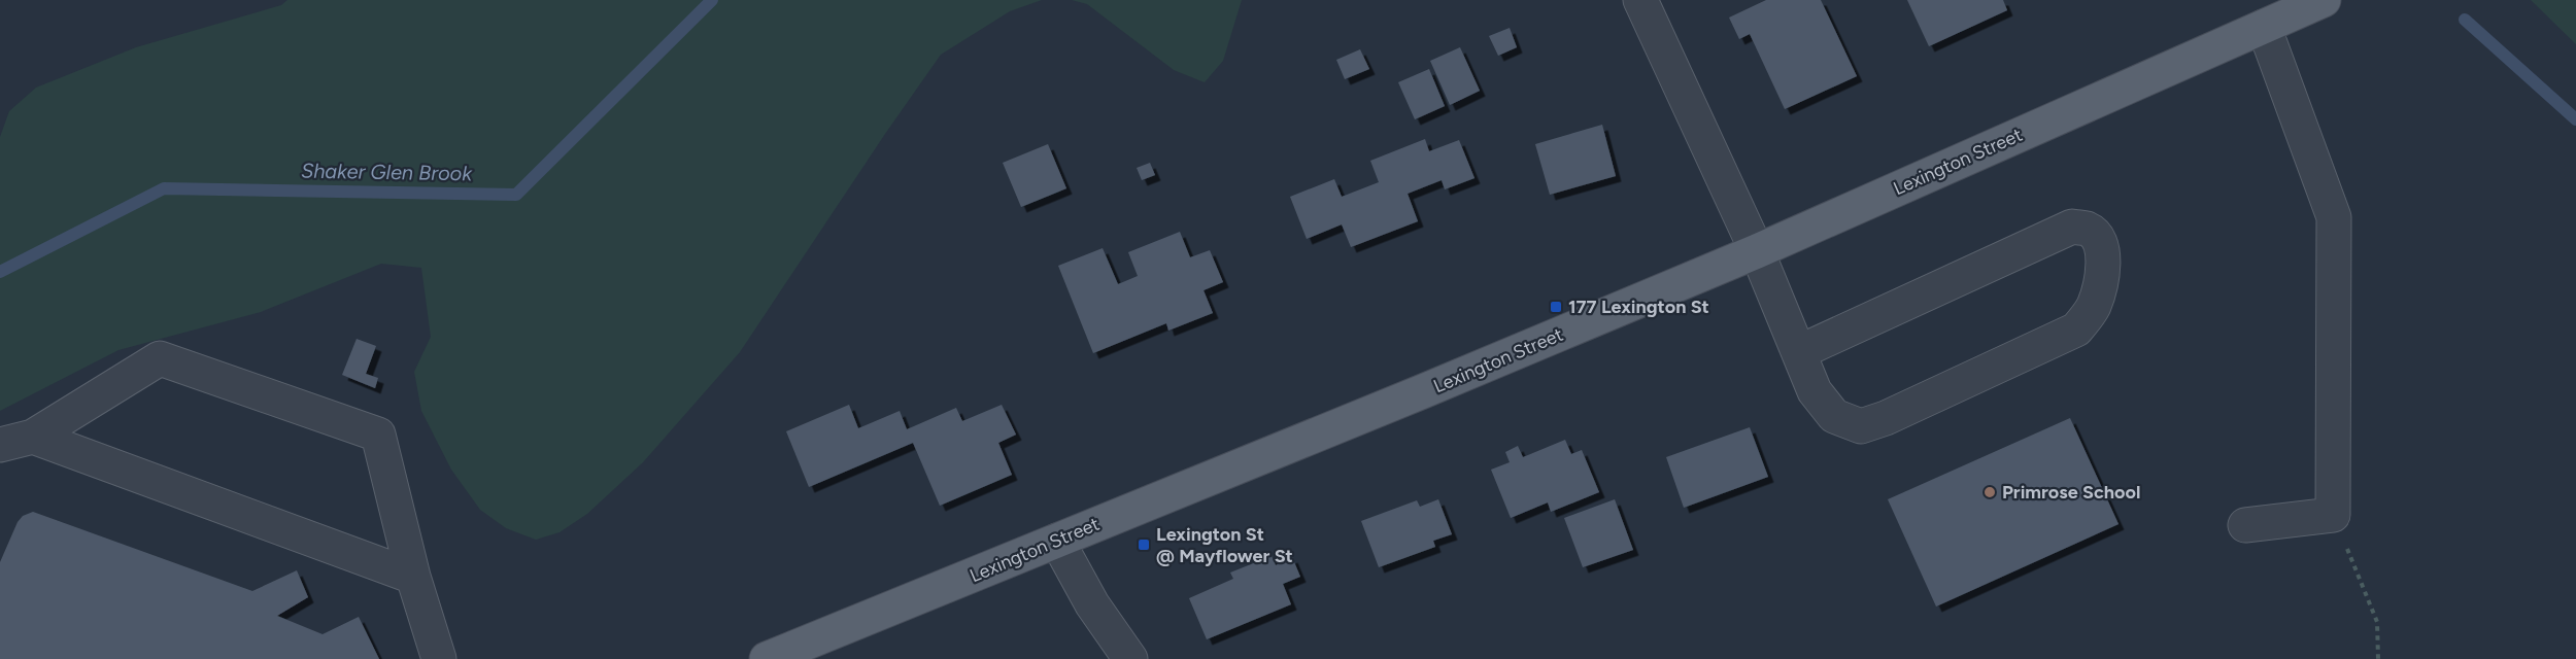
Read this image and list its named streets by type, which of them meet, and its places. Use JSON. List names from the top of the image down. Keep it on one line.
{"streets":{"main road":["Lexington Street"]},"water":["Shaker Glen Brook"],"places":{"transit":["177 Lexington St","Lexington St @ Mayflower St"],"other":["Primrose School"]}}
